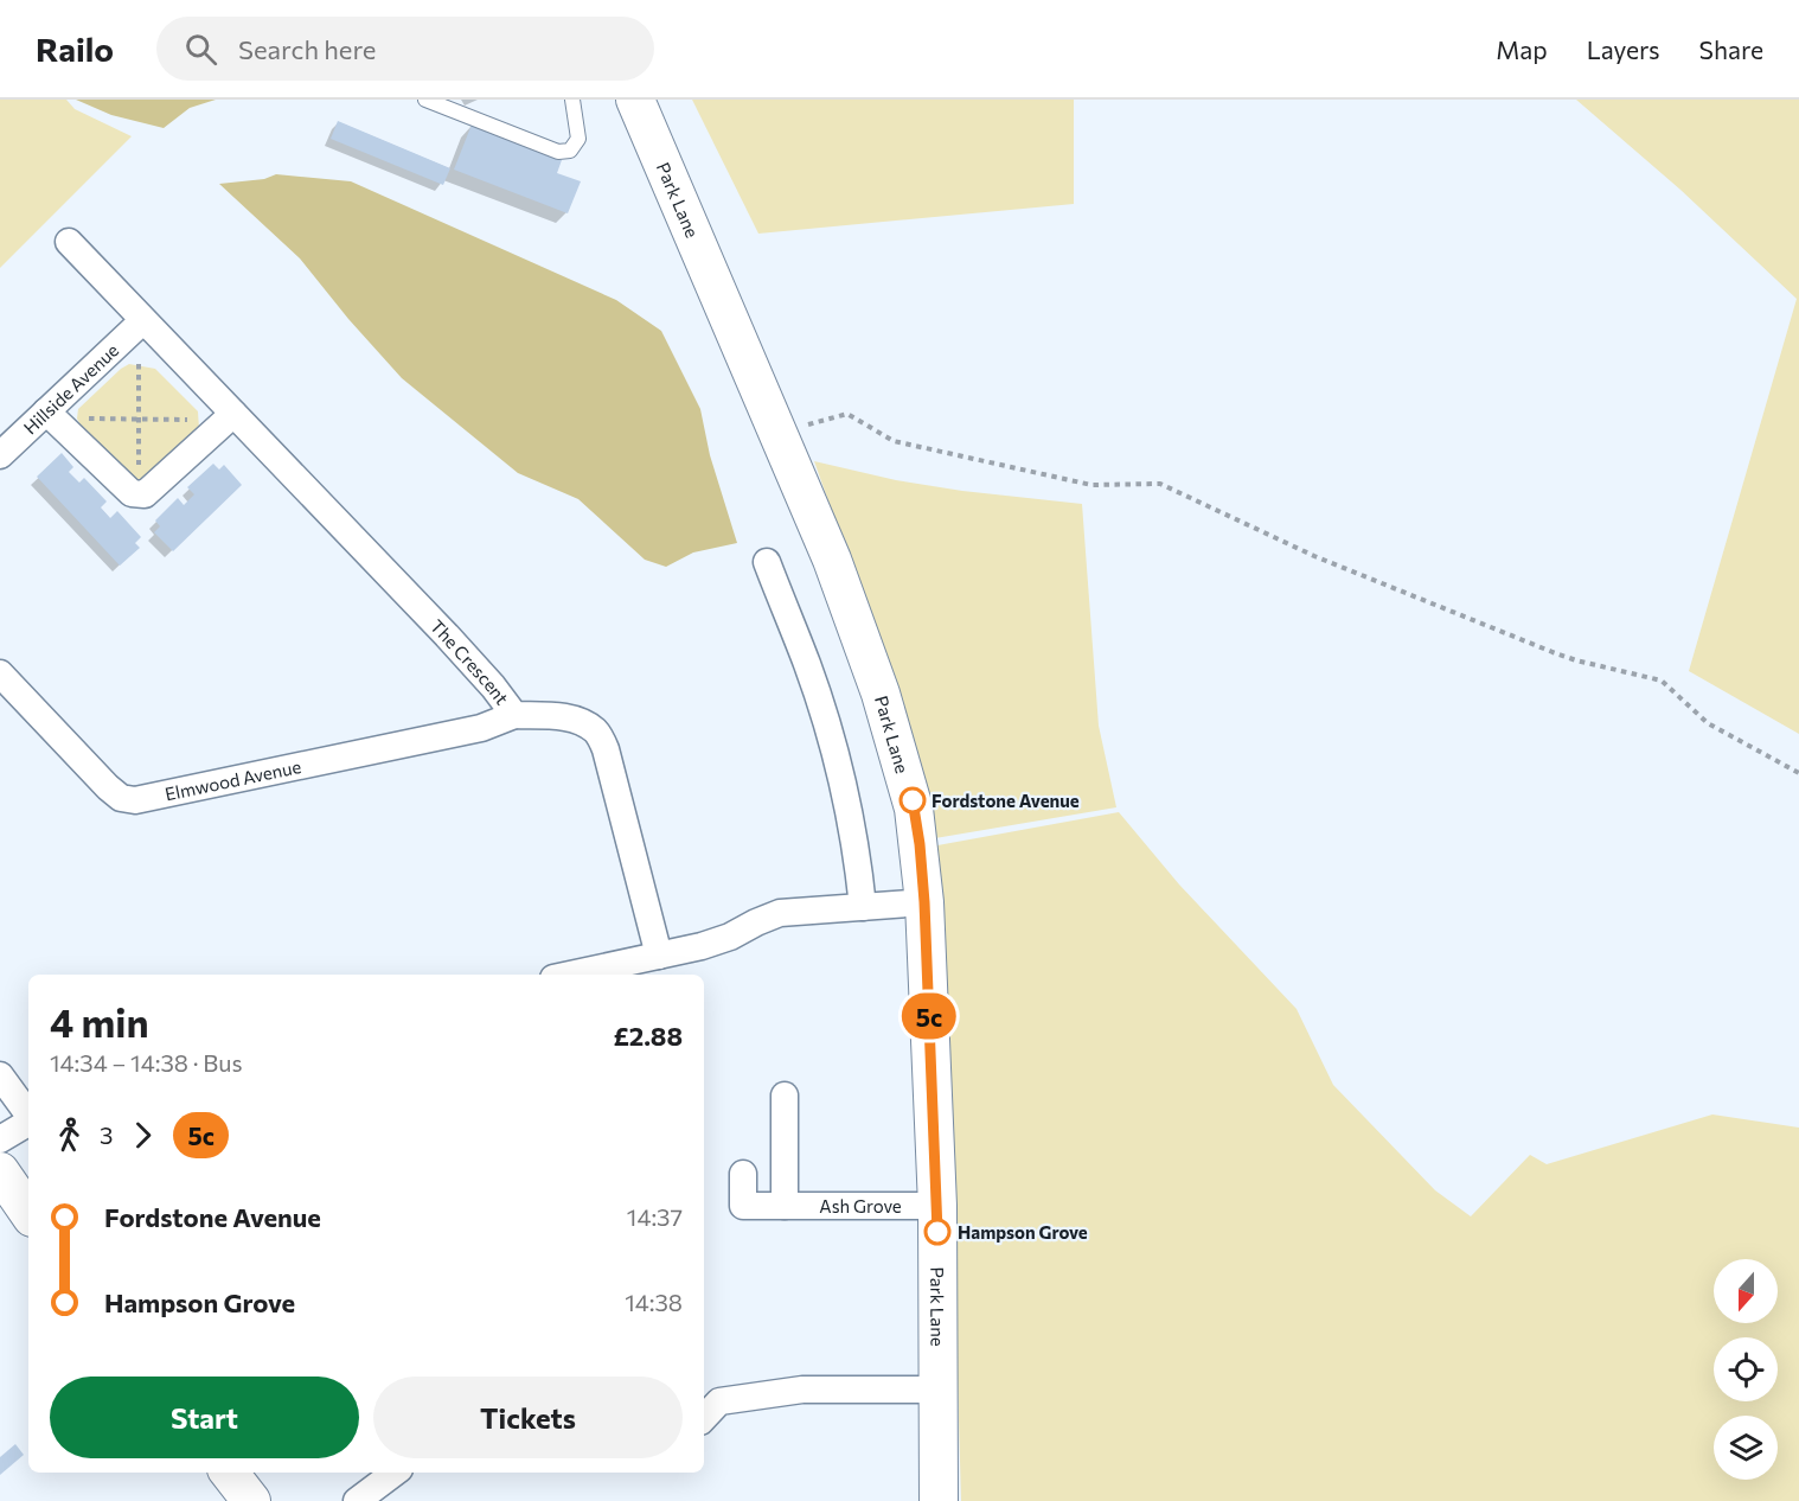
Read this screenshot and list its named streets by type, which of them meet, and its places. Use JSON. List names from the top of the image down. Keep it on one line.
{"streets":{"main road":["Park Lane"],"street":["Hillside Avenue","The Crescent","Elmwood Avenue","Ash Grove"]},"crossings":[["Park Lane","Ash Grove"],["Hillside Avenue","The Crescent"],["The Crescent","Elmwood Avenue"]],"places":["Fordstone Avenue","Hampson Grove"],"lines":["bus line 5c"],"north":"bottom","page":{"header":"Railo","search":"Search here","nav":["Map","Layers","Share"],"on_map":"5c","heading":["4 min","14:34 – 14:38 · Bus","£2.88"],"legs":["3","5c"],"list":[{"name":"Fordstone Avenue","value":"14:37"},{"name":"Hampson Grove","value":"14:38"}],"buttons":["Start","Tickets"]}}
